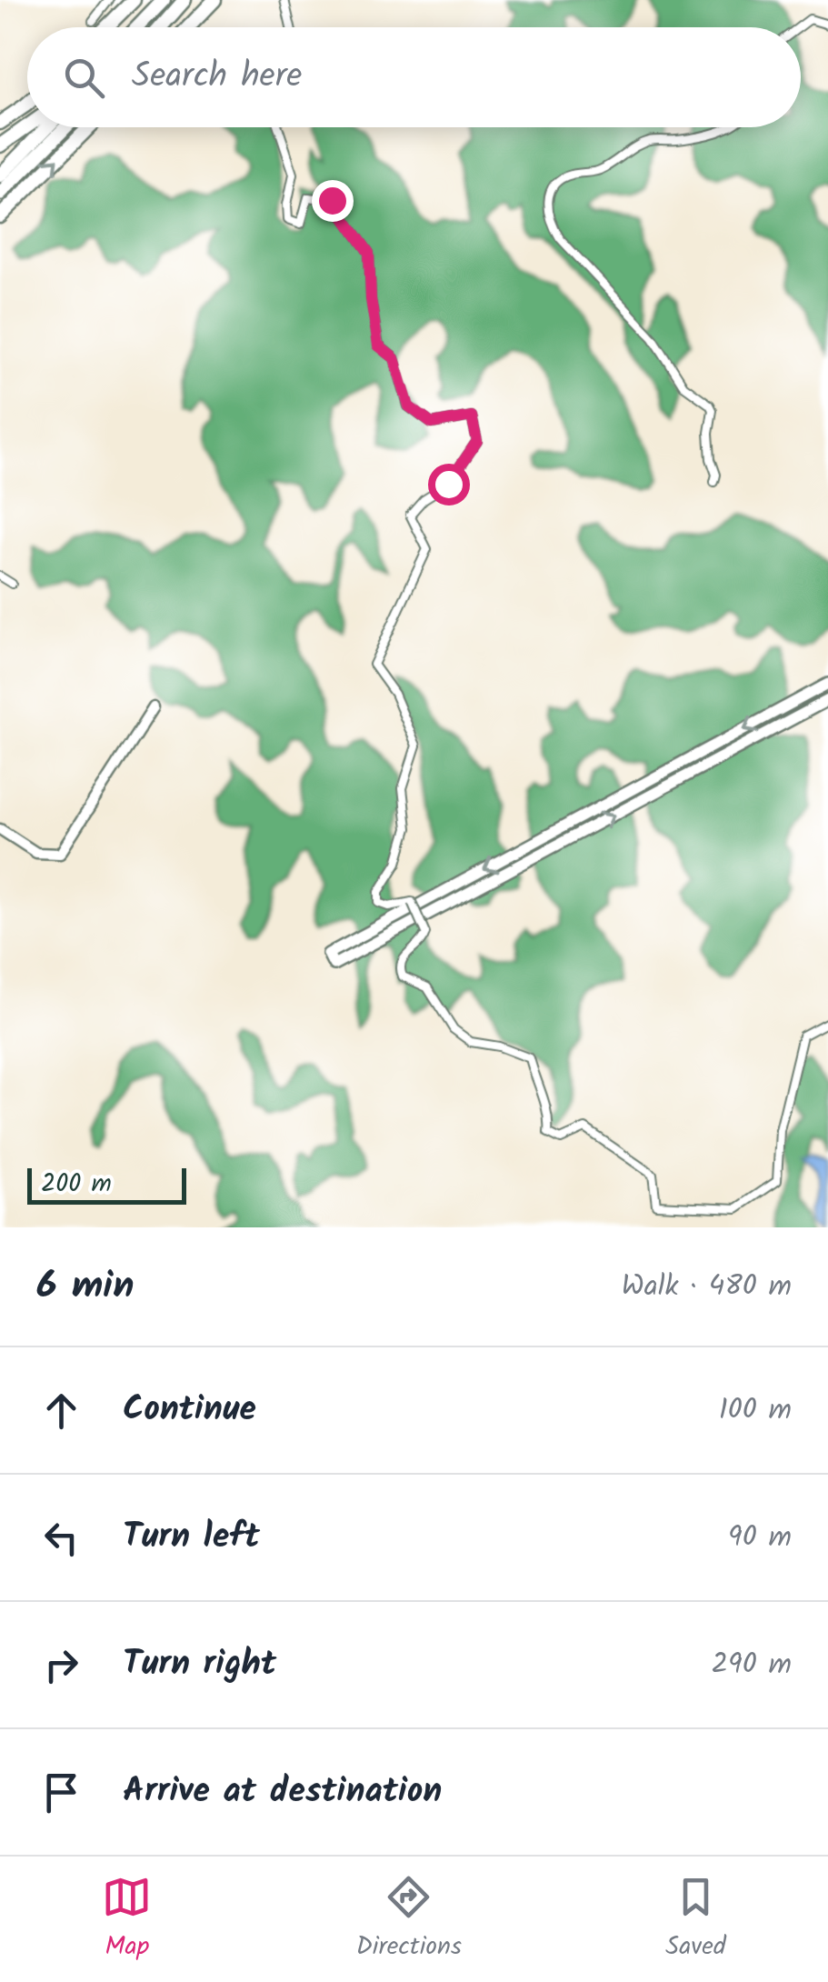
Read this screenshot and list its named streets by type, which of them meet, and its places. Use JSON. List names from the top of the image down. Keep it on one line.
{"scale_bar":"200 m","page":{"search":"Search here","scale":"200 m","heading":["6 min","Walk · 480 m"],"list":[["Continue","100 m"],["Turn left","90 m"],["Turn right","290 m"],"Arrive at destination"],"nav":["Map","Directions","Saved"]}}
